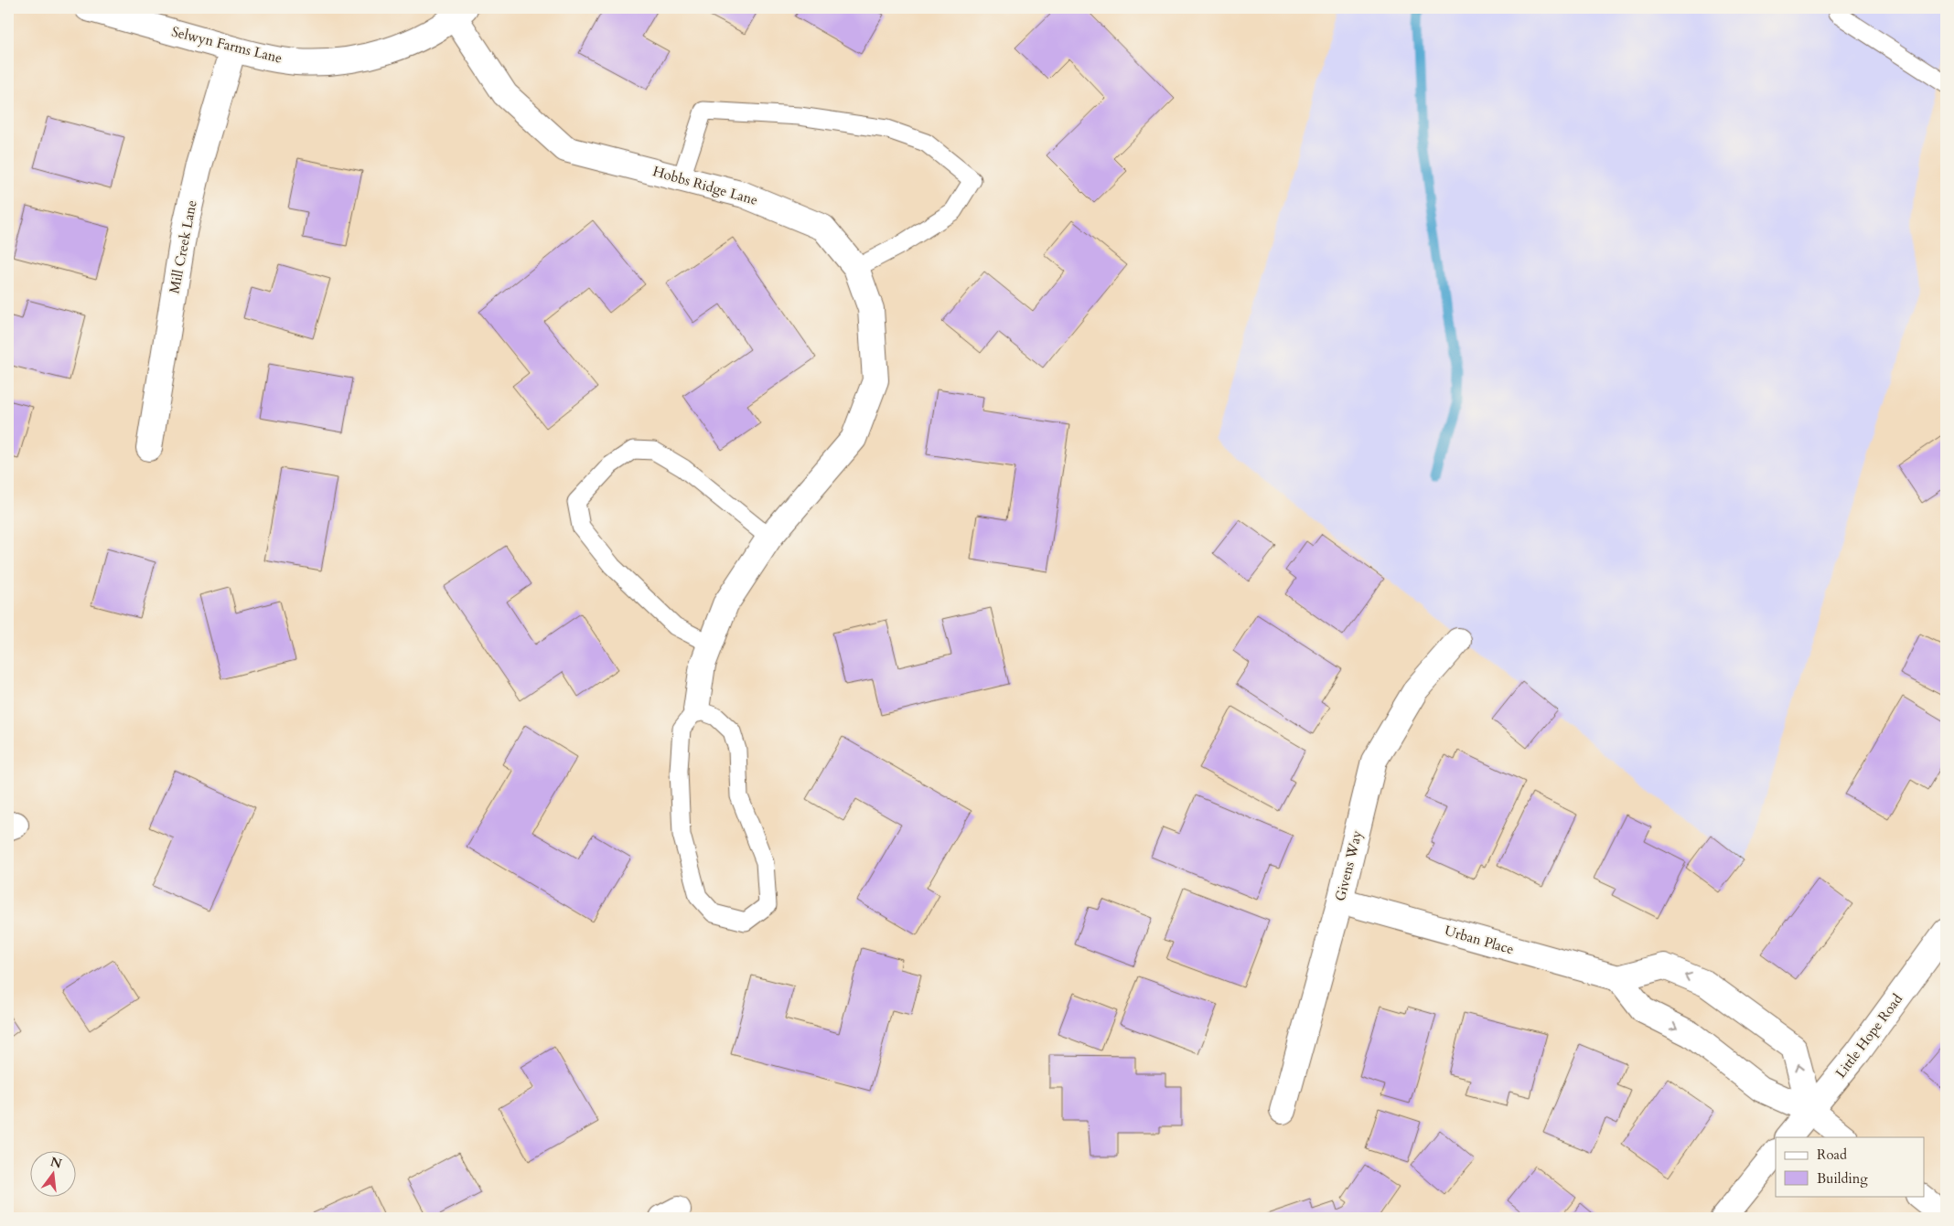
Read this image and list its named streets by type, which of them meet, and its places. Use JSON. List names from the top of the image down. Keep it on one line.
{"streets":{"street":["Selwyn Farms Lane","Hobbs Ridge Lane","Mill Creek Lane","Givens Way","Urban Place","Little Hope Road"]},"crossings":[["Selwyn Farms Lane","Hobbs Ridge Lane"],["Selwyn Farms Lane","Mill Creek Lane"],["Givens Way","Urban Place"]],"legend":["Road","Building"],"north":"top"}
